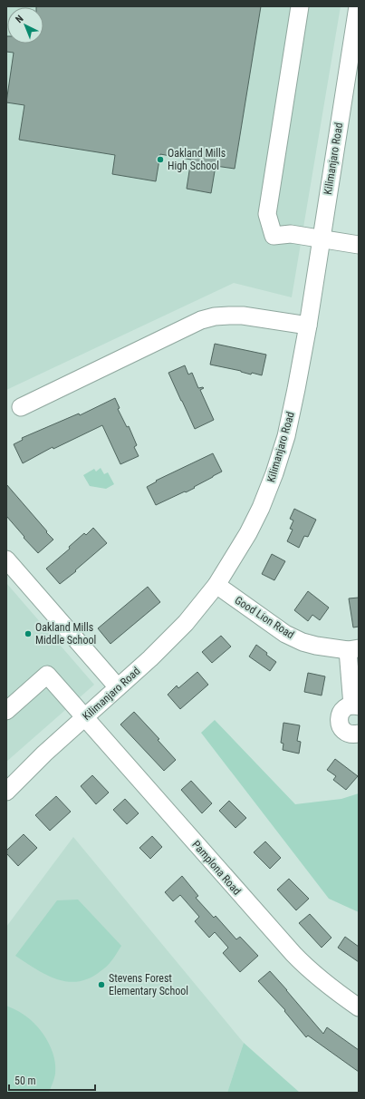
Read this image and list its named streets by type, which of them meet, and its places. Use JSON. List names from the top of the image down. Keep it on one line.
{"streets":{"street":["Kilimanjaro Road","Good Lion Road","Pamplona Road"]},"crossings":[["Kilimanjaro Road","Good Lion Road"],["Kilimanjaro Road","Pamplona Road"]],"places":["Oakland Mills High School","Oakland Mills Middle School","Stevens Forest Elementary School"],"scale_bar":"50 m","north":"top left"}
